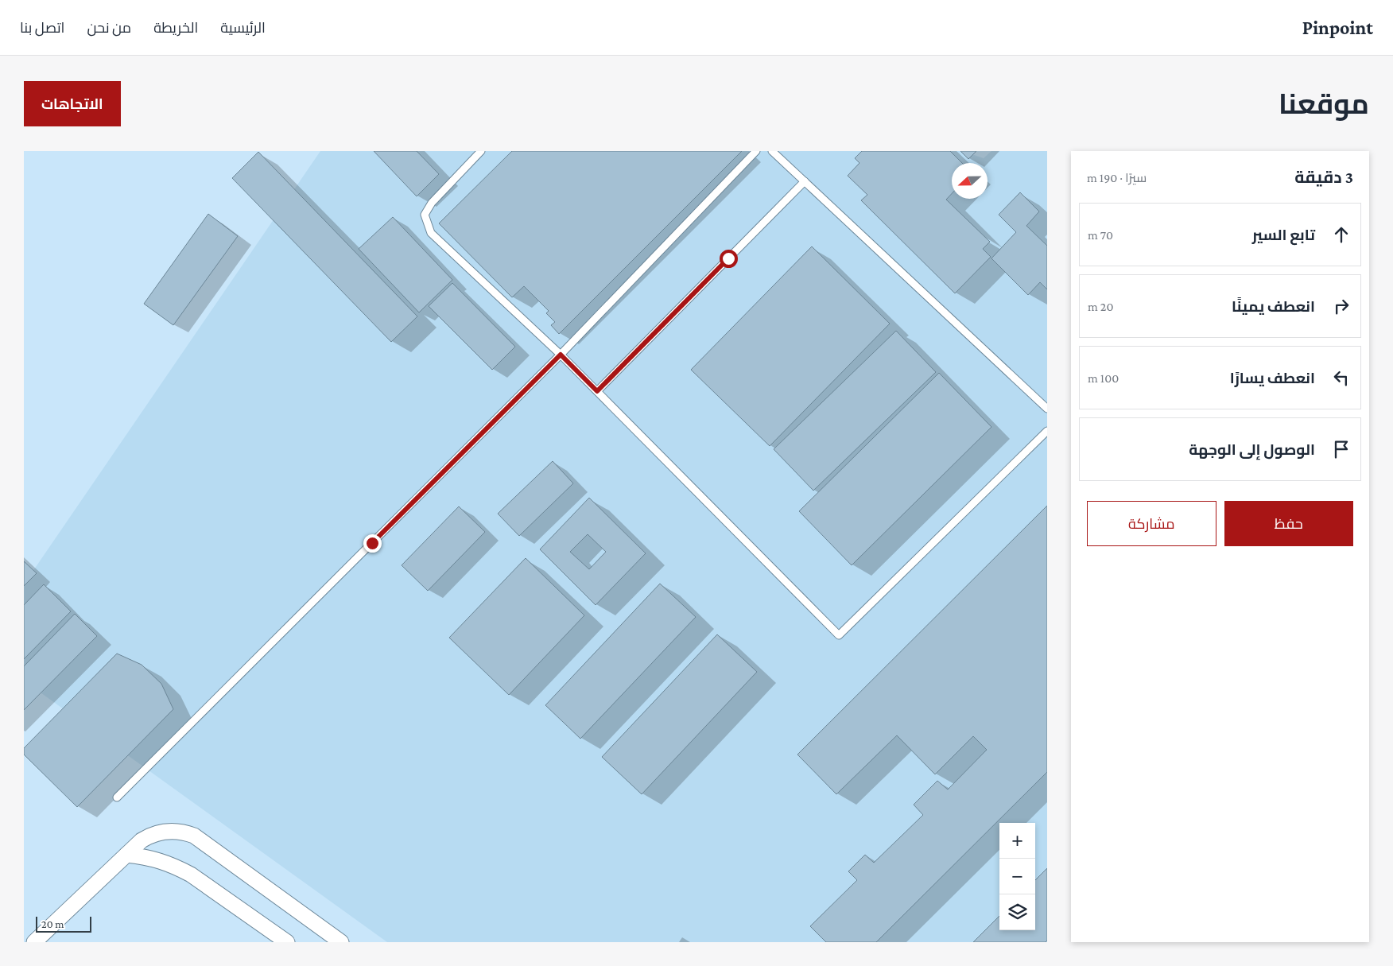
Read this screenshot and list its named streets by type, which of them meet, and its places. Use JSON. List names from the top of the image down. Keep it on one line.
{"scale_bar":"20 m","north":"left","page":{"header":"Pinpoint","nav":["الرئيسية","الخريطة","من نحن","اتصل بنا"],"title":"موقعنا","buttons":["الاتجاهات",["حفظ","مشاركة"]],"heading":["3 دقيقة","سيرًا · 190 m"],"list":[["تابع السير","70 m"],["انعطف يمينًا","20 m"],["انعطف يسارًا","100 m"],"الوصول إلى الوجهة"],"map_buttons":["+","−"],"scale":"20 m"}}
